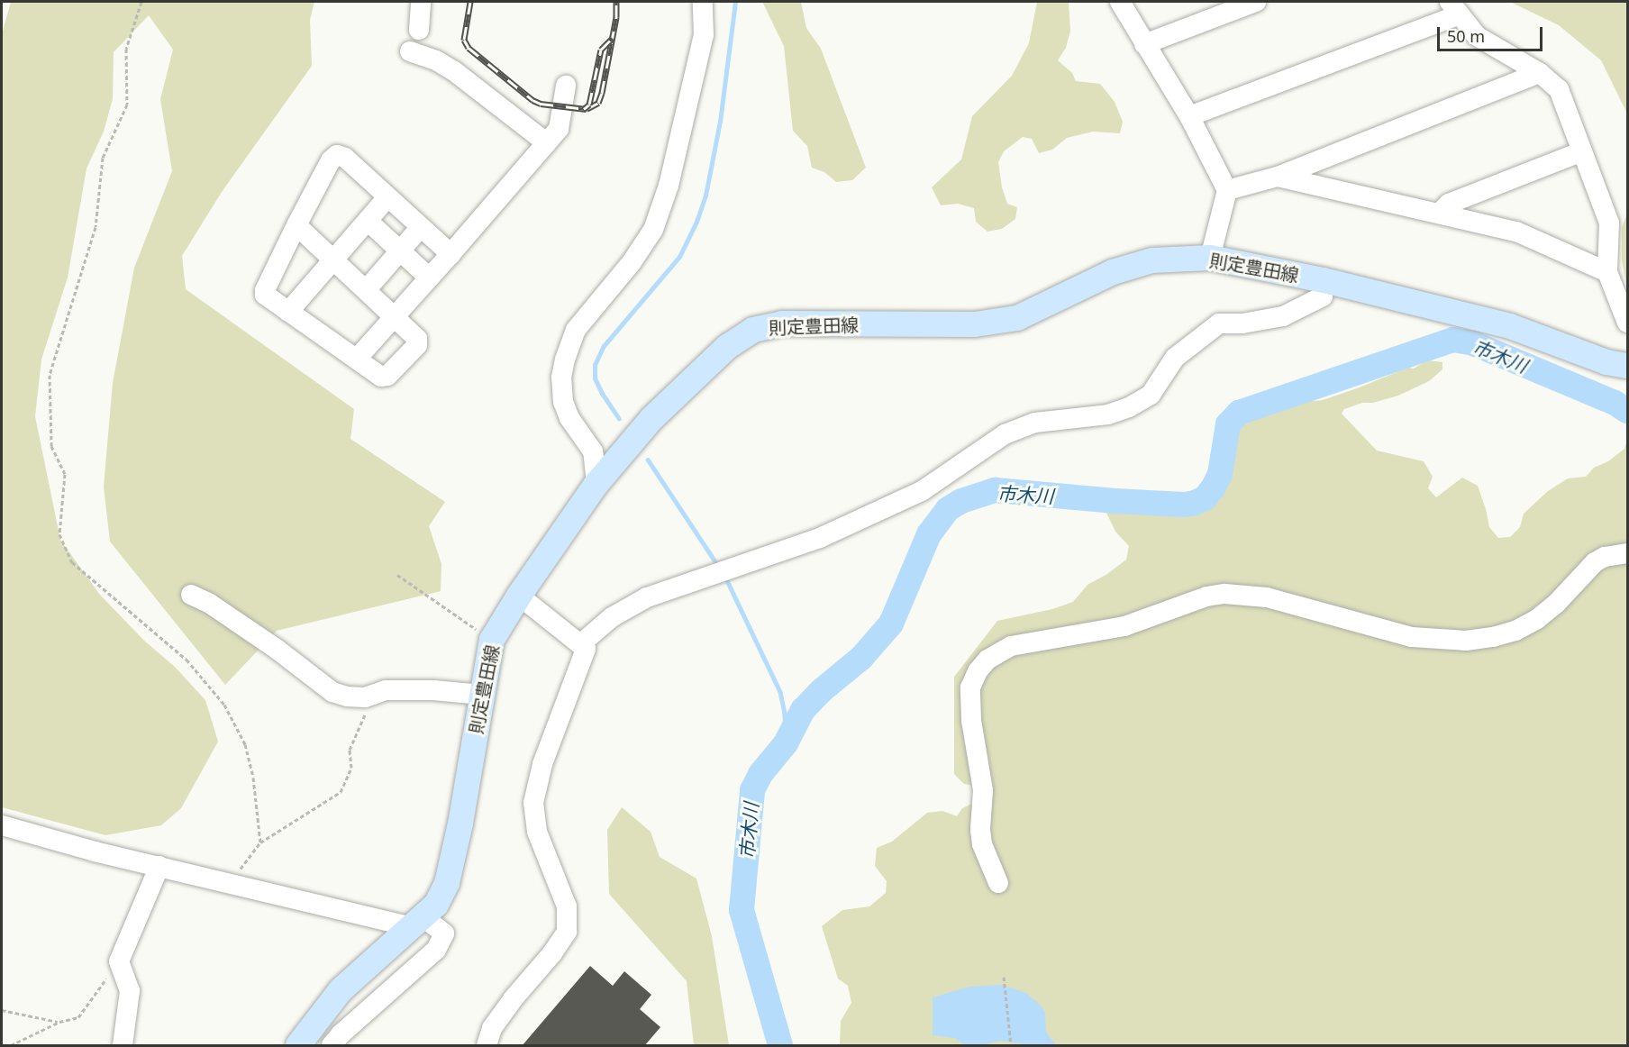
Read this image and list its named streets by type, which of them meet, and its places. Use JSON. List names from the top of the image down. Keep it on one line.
{"streets":{"main road":["則定豊田線"]},"water":["市木川"],"scale_bar":"50 m"}
